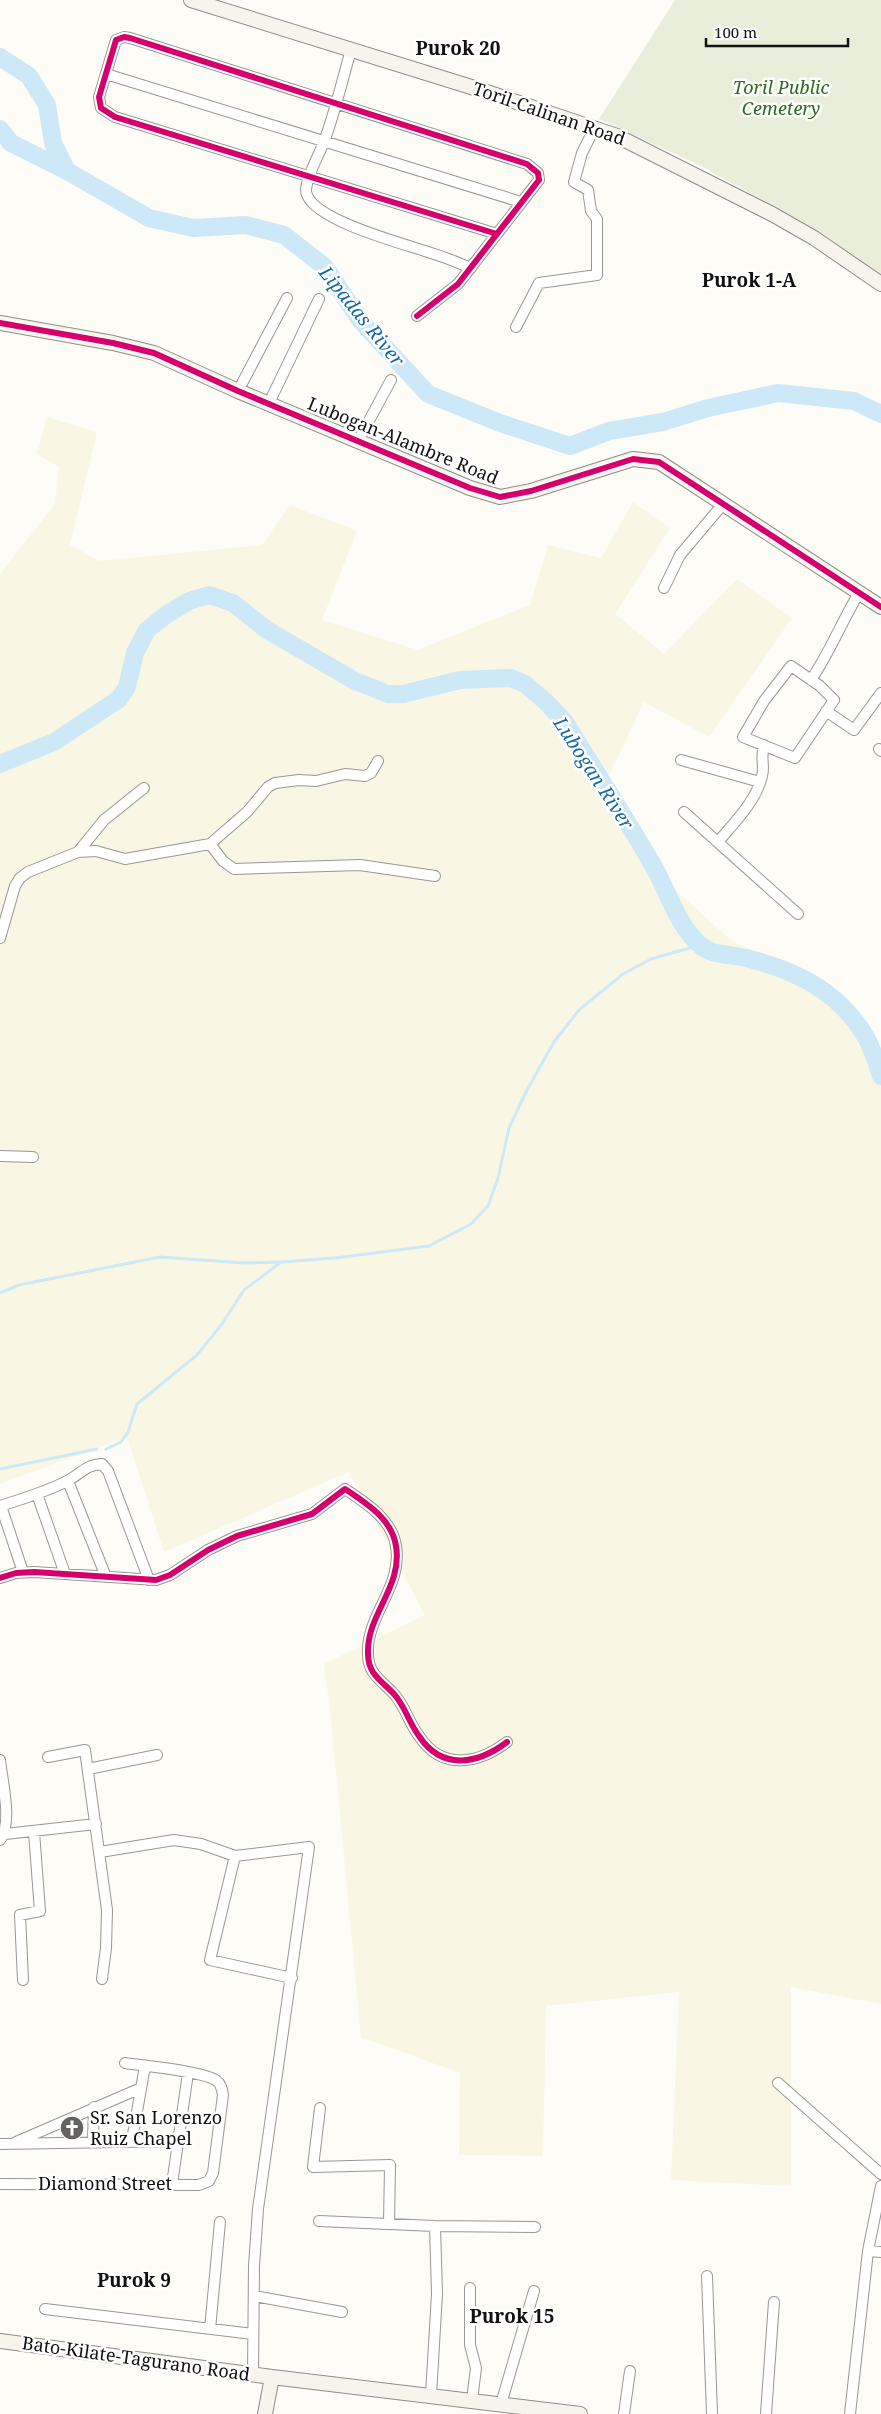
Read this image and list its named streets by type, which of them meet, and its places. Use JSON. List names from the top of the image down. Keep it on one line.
{"streets":{"street":["Toril-Calinan Road","Lubogan-Alambre Road","Diamond Street","Bato-Kilate-Tagurano Road"]},"districts":["Purok 20","Purok 1-A","Purok 9","Purok 15"],"water":["Lipadas River","Lubogan River"],"parks":["Toril Public Cemetery"],"places":{"church":["Sr. San Lorenzo Ruiz Chapel"]},"scale_bar":"100 m"}
